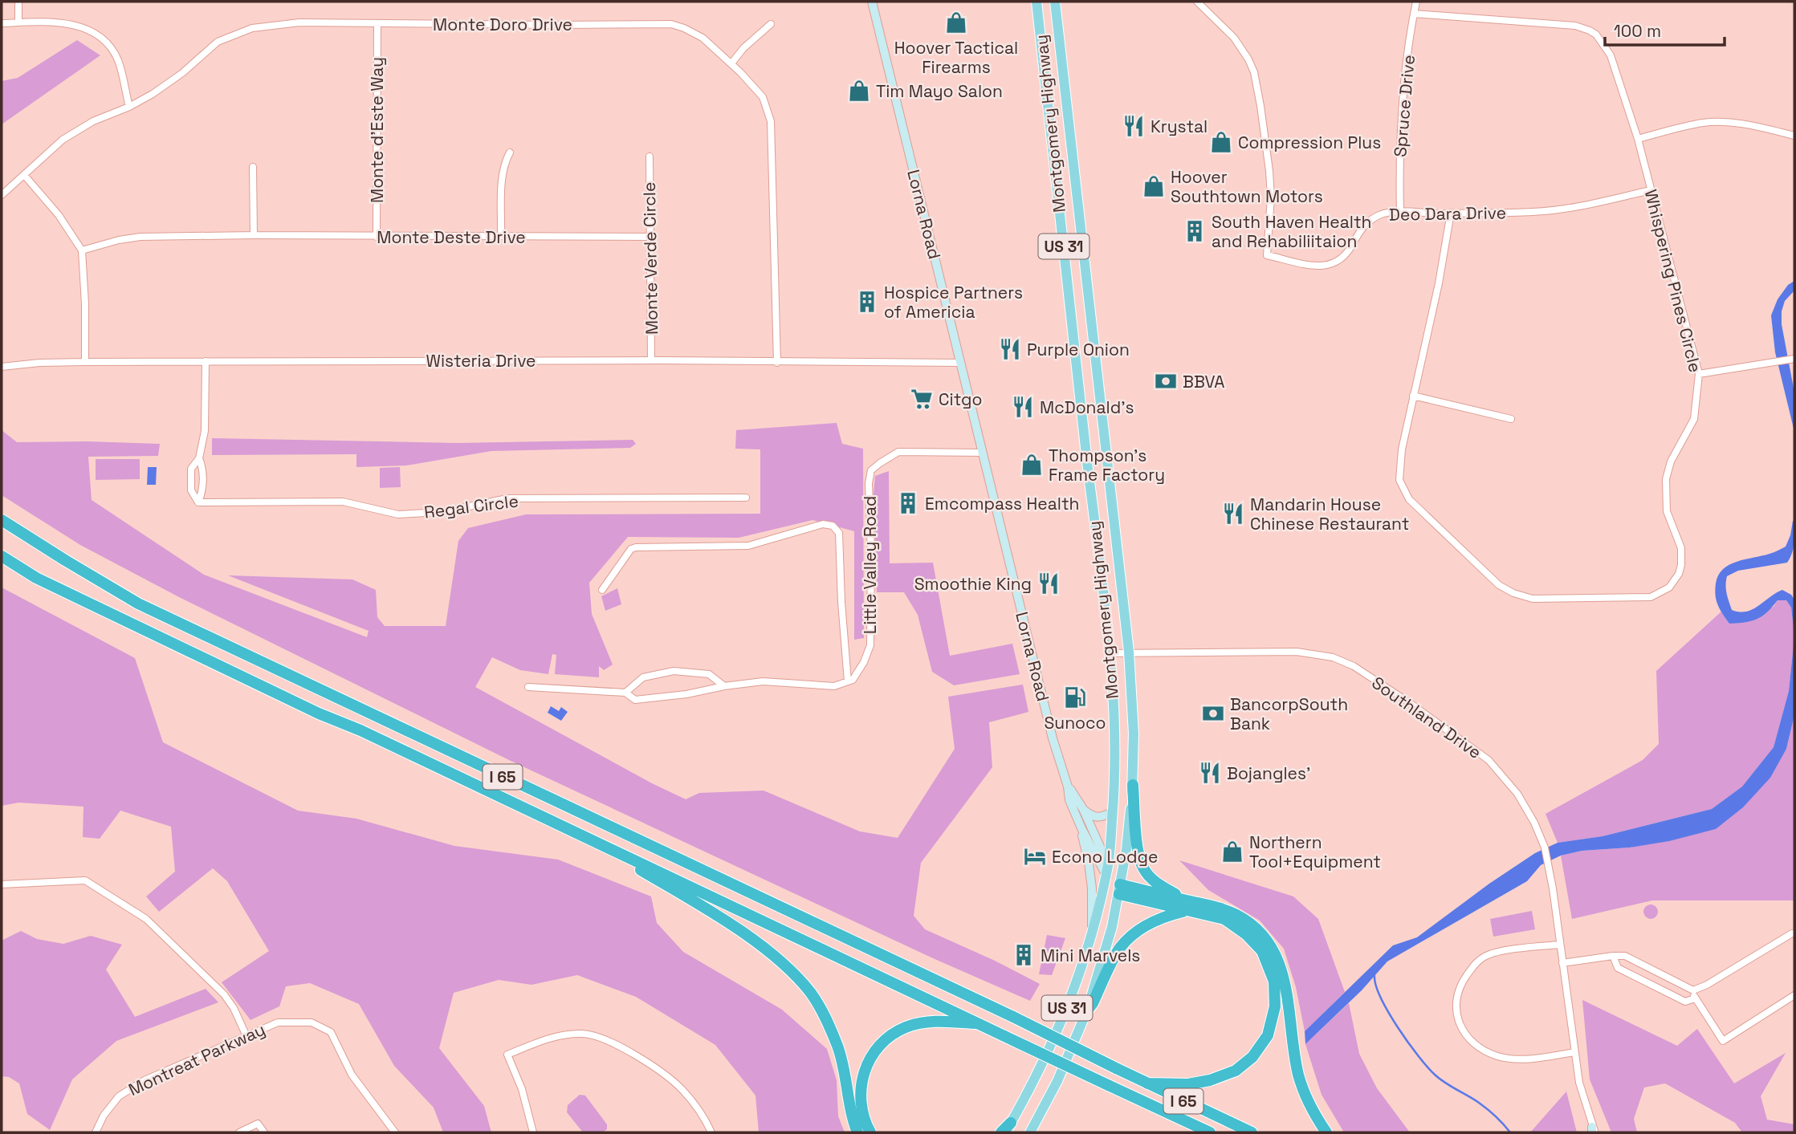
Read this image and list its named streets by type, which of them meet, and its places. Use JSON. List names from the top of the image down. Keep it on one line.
{"streets":{"highway":["I 65"],"main road":["Montgomery Highway","US 31"],"street":["Monte Doro Drive","Spruce Drive","Monte d'Este Way","Deo Dara Drive","Lorna Road","Monte Deste Drive","Monte Verde Circle","Whispering Pines Circle","Wisteria Drive","Regal Circle","Little Valley Road","Southland Drive","Montreat Parkway"]},"crossings":[["Monte Doro Drive","Monte d'Este Way"],["Monte Doro Drive","Wisteria Drive"],["Spruce Drive","Deo Dara Drive"],["Spruce Drive","Whispering Pines Circle"],["Montgomery Highway","Lorna Road"],["Montgomery Highway","Southland Drive"],["Monte d'Este Way","Monte Deste Drive"],["Deo Dara Drive","Whispering Pines Circle"],["Lorna Road","Wisteria Drive"],["Lorna Road","Little Valley Road"],["Monte Deste Drive","Monte Verde Circle"],["Monte Verde Circle","Wisteria Drive"]],"places":{"shop":["Hoover Tactical Firearms","Tim Mayo Salon","Compression Plus","Hoover Southtown Motors","Thompson's Frame Factory","Northern Tool+Equipment"],"restaurant":["Krystal","Purple Onion","McDonald's","Mandarin House Chinese Restaurant","Smoothie King","Bojangles'"],"building":["South Haven Health and Rehabiliitaion","Hospice Partners of Americia","Emcompass Health","Mini Marvels"],"bank":["BBVA","BancorpSouth Bank"],"supermarket":["Citgo"],"fuel station":["Sunoco"],"hotel":["Econo Lodge"]},"scale_bar":"100 m"}
